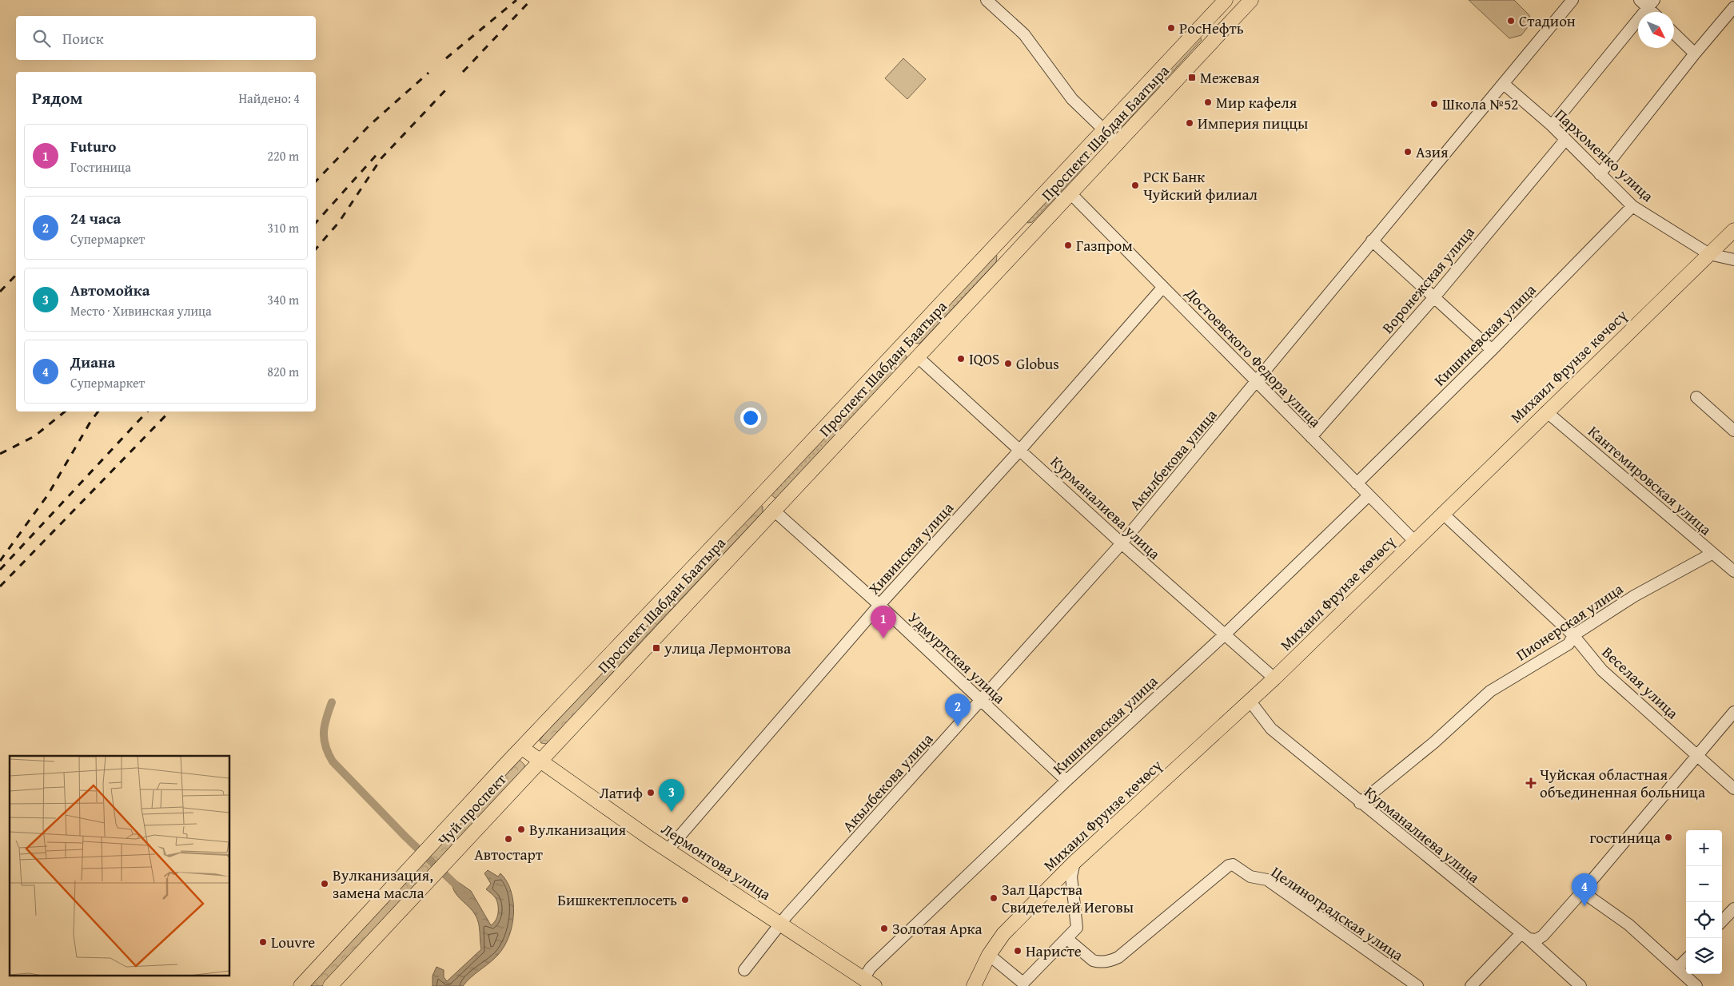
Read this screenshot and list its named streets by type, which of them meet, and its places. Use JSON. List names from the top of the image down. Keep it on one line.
{"streets":{"main road":["Проспект Шабдан Баатыра","Михаил Фрунзе көчөсү","Чуй проспект","Лермонтова улица"],"street":["Пархоменко улица","Воронежская улица","Кишиневская улица","Достоевского Федора улица","Акылбекова улица","Кантемировская улица","Курманалиева улица","Хивинская улица","Пионерская улица","Удмуртская улица","Веселая улица","Целиноградская улица"]},"crossings":[["Проспект Шабдан Баатыра","Достоевского Федора улица"],["Проспект Шабдан Баатыра","Курманалиева улица"],["Проспект Шабдан Баатыра","Удмуртская улица"],["Проспект Шабдан Баатыра","Чуй проспект"],["Проспект Шабдан Баатыра","Лермонтова улица"],["Пархоменко улица","Воронежская улица"],["Пархоменко улица","Кишиневская улица"],["Пархоменко улица","Михаил Фрунзе көчөсү"],["Пархоменко улица","Акылбекова улица"],["Воронежская улица","Достоевского Федора улица"],["Кишиневская улица","Достоевского Федора улица"],["Кишиневская улица","Курманалиева улица"],["Кишиневская улица","Удмуртская улица"],["Кишиневская улица","Лермонтова улица"],["Достоевского Федора улица","Михаил Фрунзе көчөсү"],["Достоевского Федора улица","Акылбекова улица"],["Достоевского Федора улица","Хивинская улица"],["Михаил Фрунзе көчөсү","Кантемировская улица"],["Михаил Фрунзе көчөсү","Курманалиева улица"],["Михаил Фрунзе көчөсү","Веселая улица"],["Акылбекова улица","Курманалиева улица"],["Акылбекова улица","Удмуртская улица"],["Акылбекова улица","Лермонтова улица"],["Кантемировская улица","Пионерская улица"],["Курманалиева улица","Хивинская улица"],["Курманалиева улица","Пионерская улица"],["Хивинская улица","Удмуртская улица"],["Хивинская улица","Лермонтова улица"],["Пионерская улица","Веселая улица"],["Чуй проспект","Лермонтова улица"]],"places":{"other":["Стадион","РосНефть","Мир кафеля","Школа №52","Империя пиццы","Азия","РСК Банк Чуйский филиал","Газпром","IQOS","Globus","Латиф","Вулканизация","гостиница","Автостарт","Вулканизация, замена масла","Зал Царства Свидетелей Иеговы","Бишкектеплосеть","Золотая Арка","Louvre","Наристе"],"transit":["Межевая","улица Лермонтова"],"health":["Чуйская областная объединенная больница"]},"north":"bottom right","page":{"search":"Поиск","heading":["Рядом","Найдено: 4"],"list":[{"mark":"1","name":"Futuro","note":"Гостиница","value":"220 m"},{"mark":"2","name":"24 часа","note":"Супермаркет","value":"310 m"},{"mark":"3","name":"Автомойка","note":"Место · Хивинская улица","value":"340 m"},{"mark":"4","name":"Диана","note":"Супермаркет","value":"820 m"}],"pins":["1","2","3","4"],"map_buttons":["+","−"]}}
